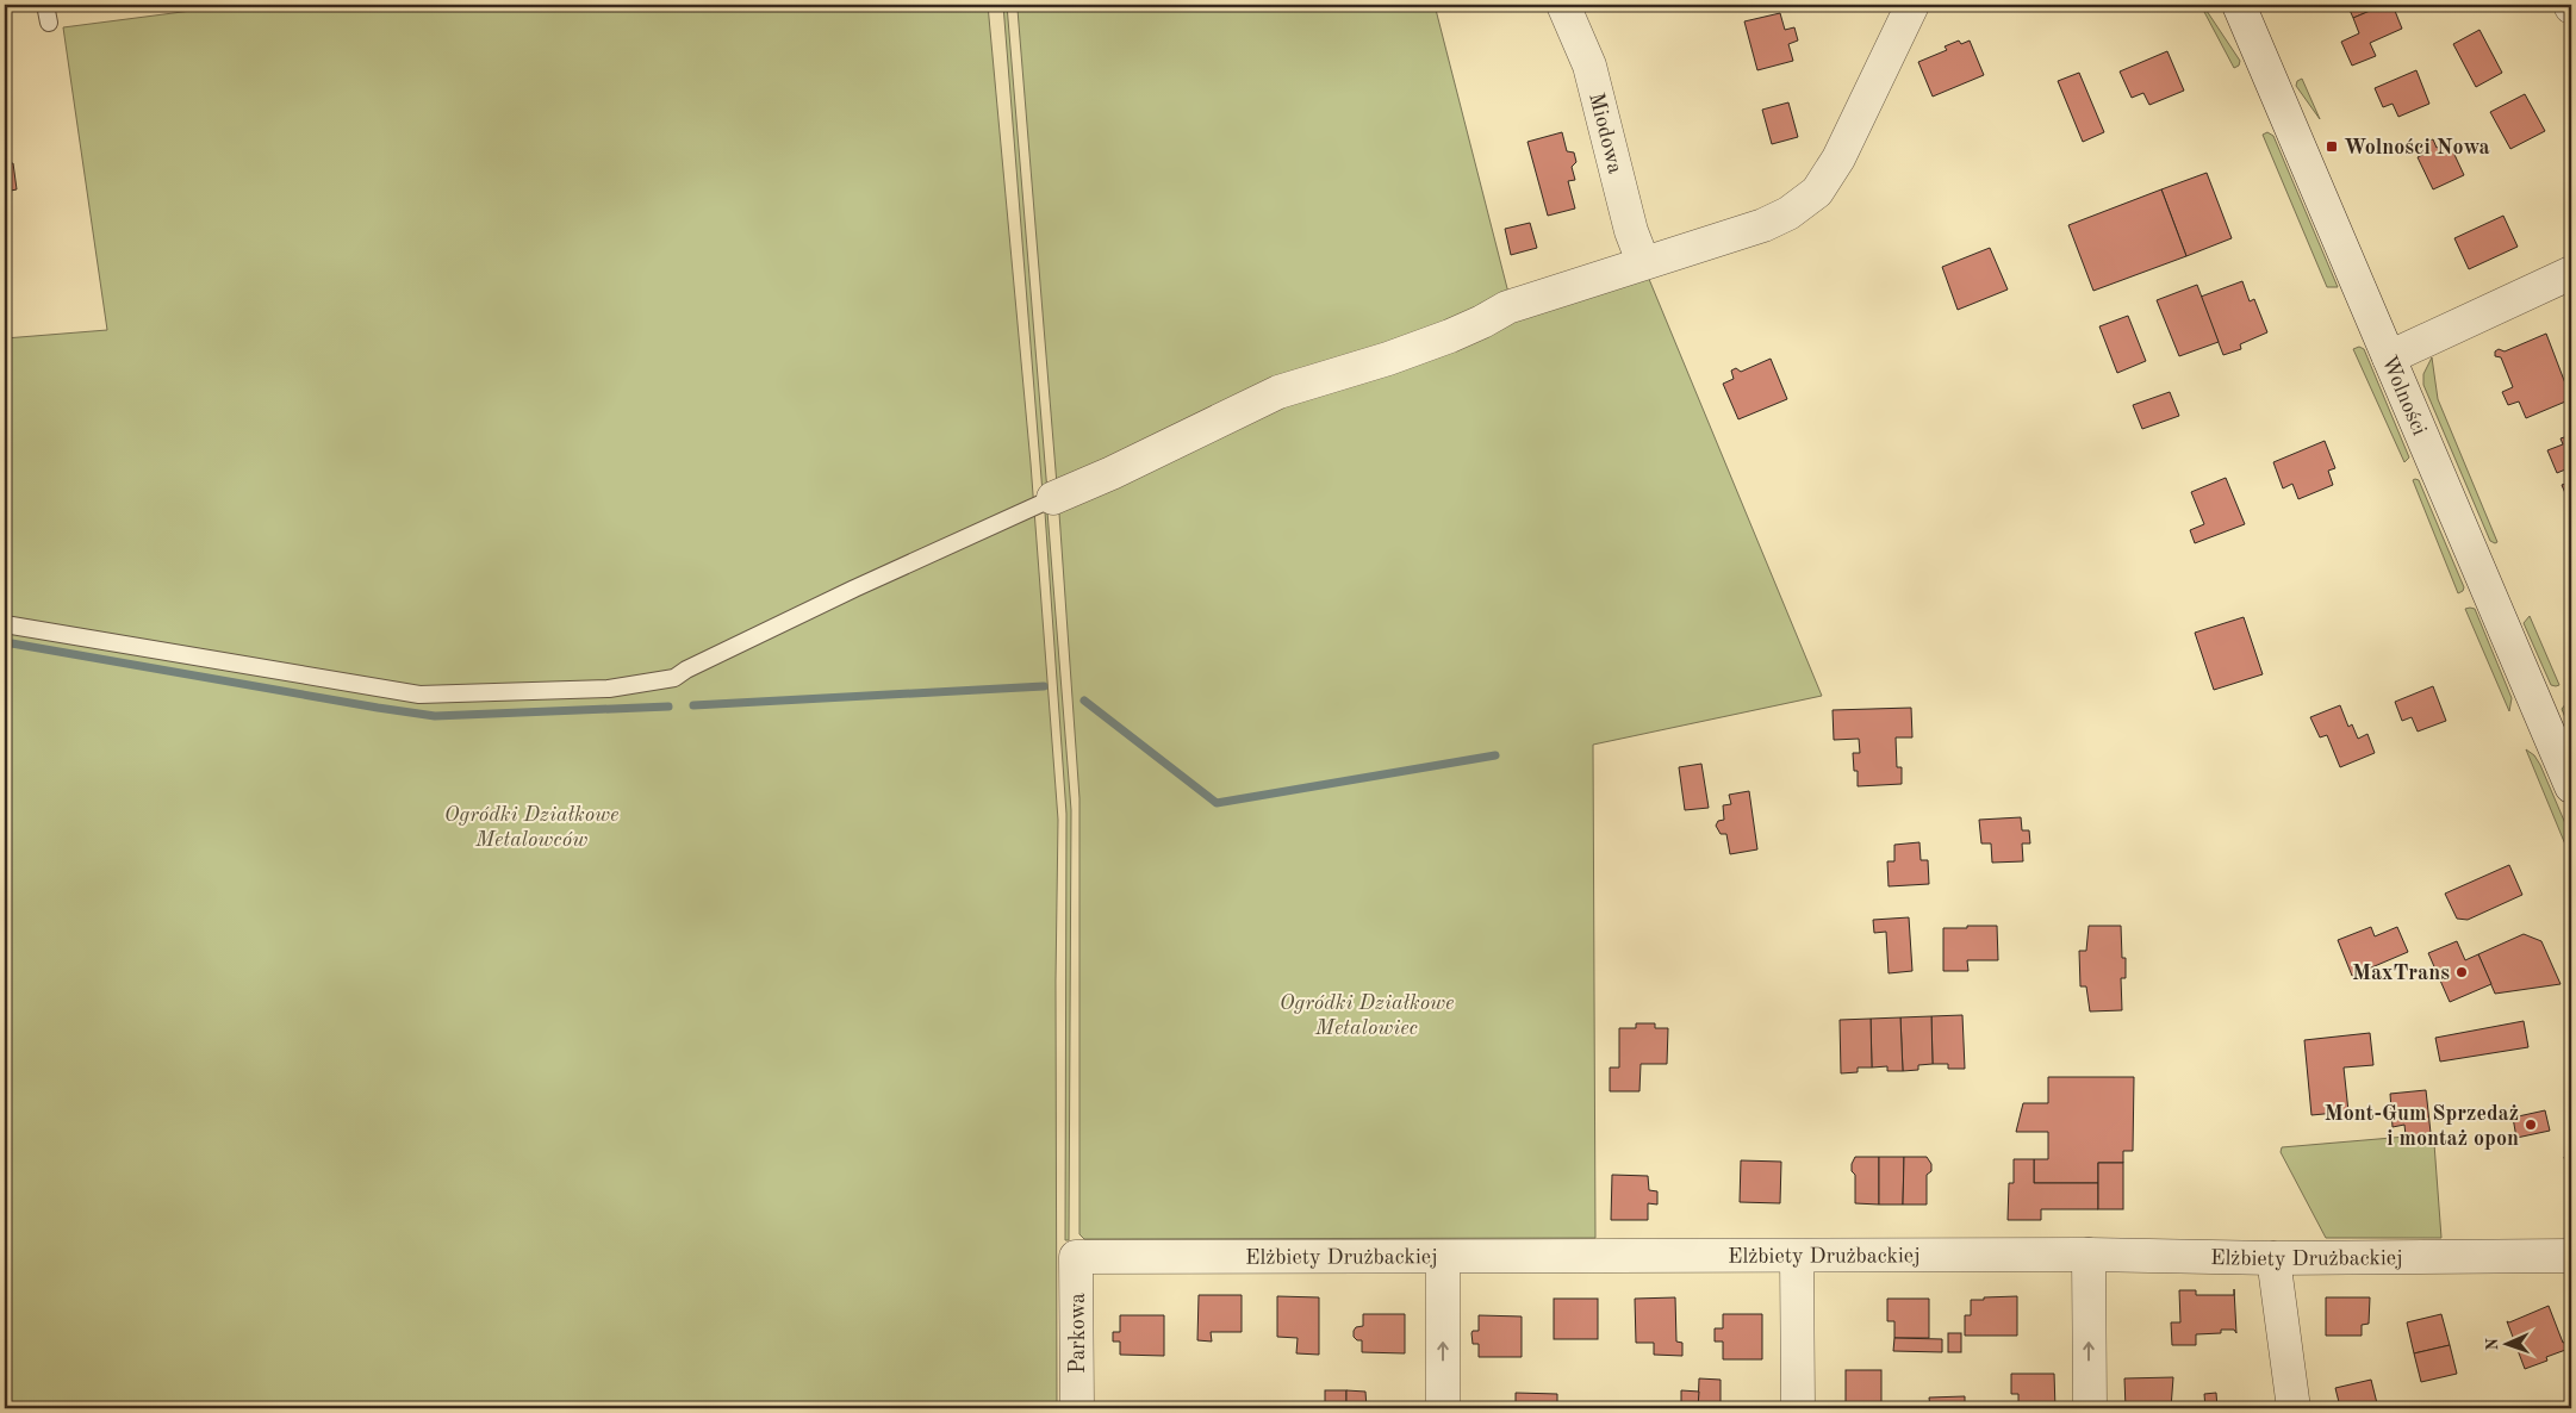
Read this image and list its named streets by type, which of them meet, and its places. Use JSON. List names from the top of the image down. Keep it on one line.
{"streets":{"street":["Miodowa","Wolności","Elżbiety Drużbackiej","Parkowa"]},"crossings":[["Elżbiety Drużbackiej","Parkowa"]],"parks":["Ogródki Działkowe Metalowców","Ogródki Działkowe Metalowiec"],"places":{"transit":["Wolności Nowa"],"other":["MaxTrans","Mont-Gum Sprzedaż i montaż opon"]},"north":"left"}
